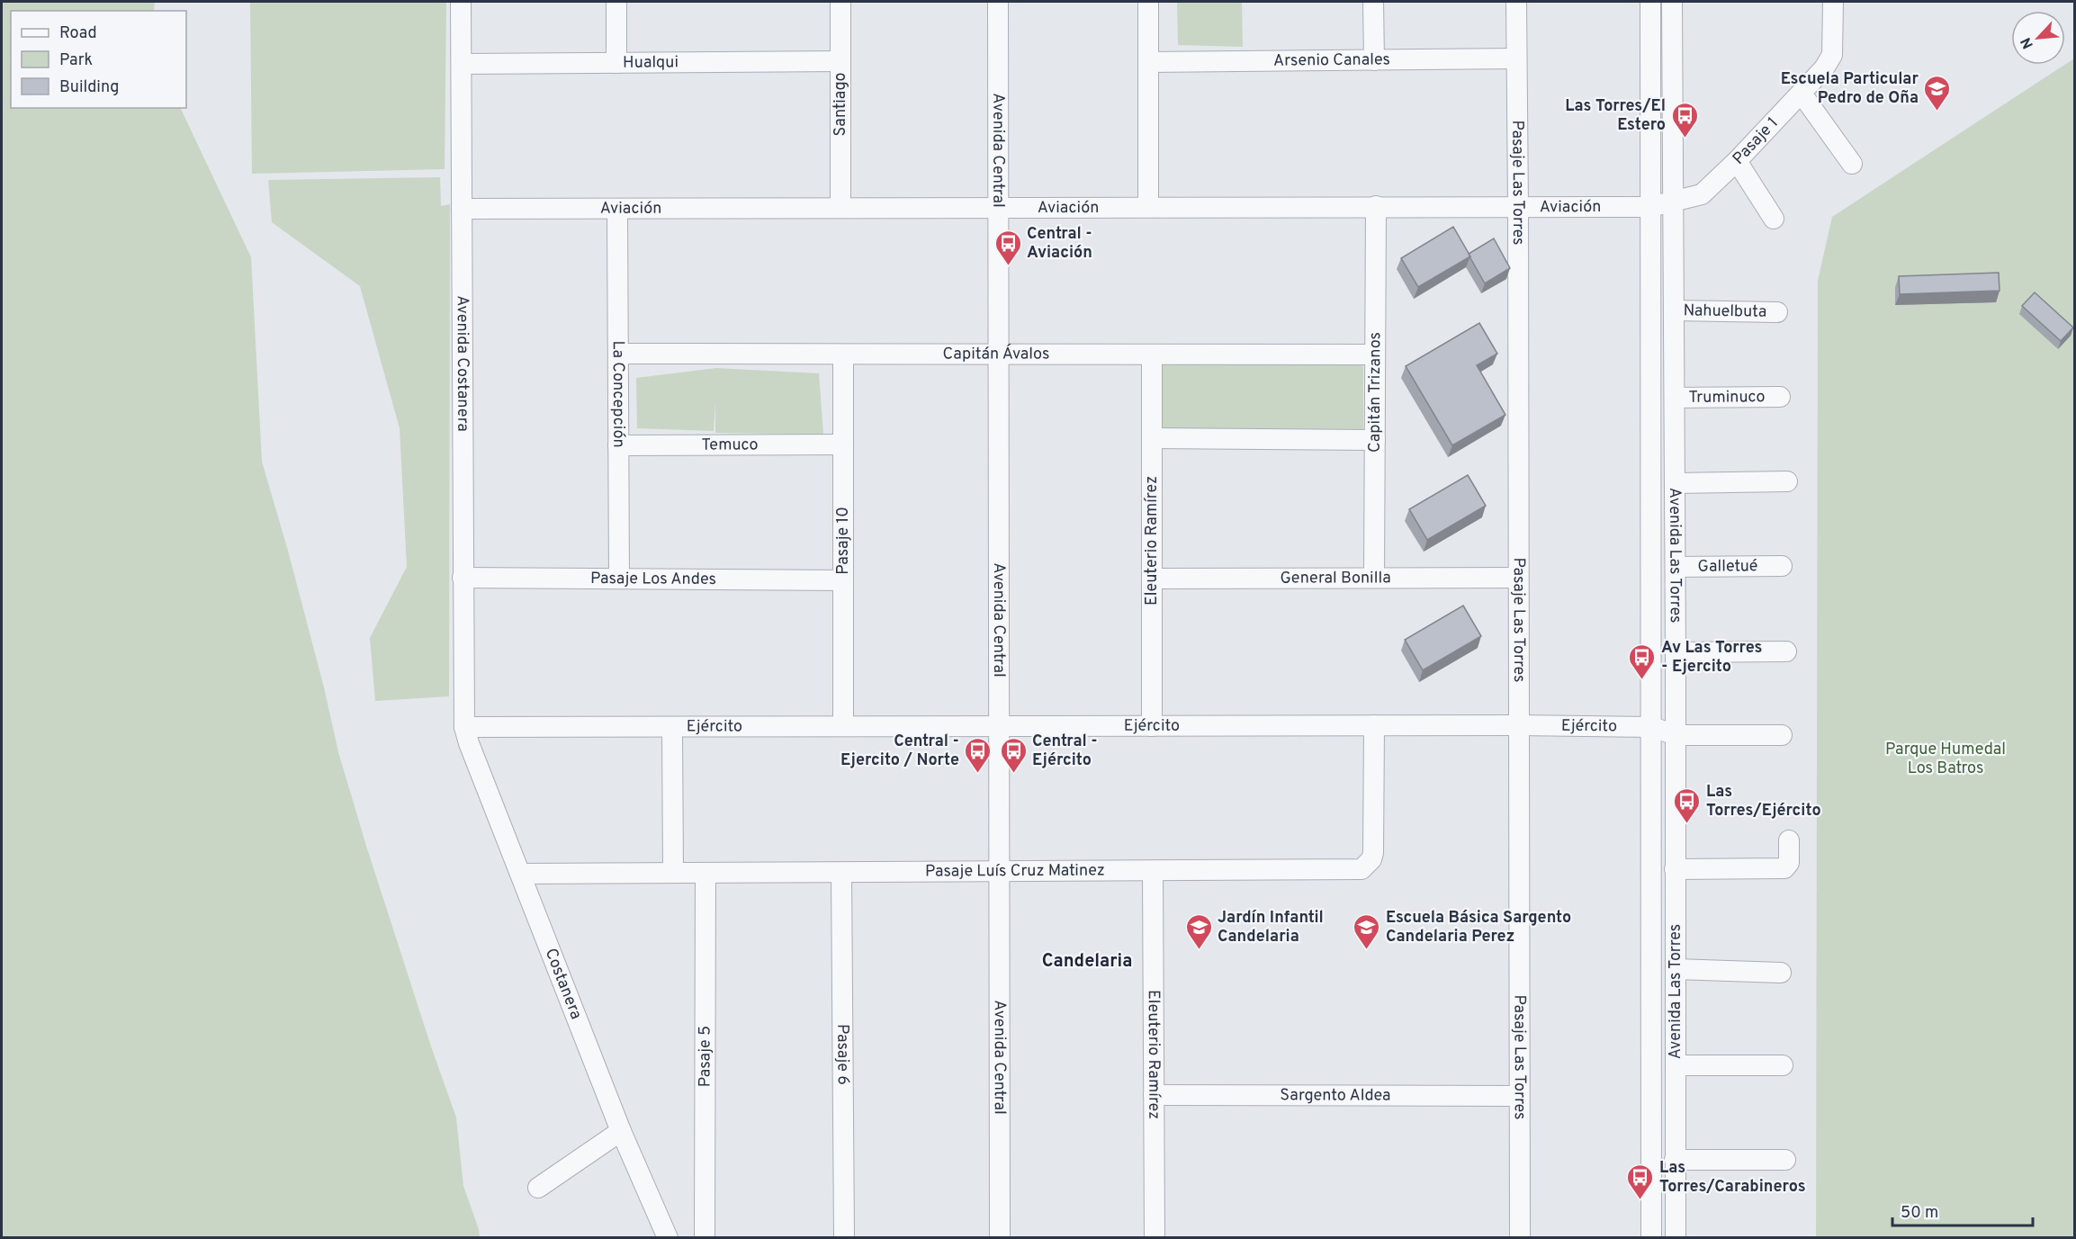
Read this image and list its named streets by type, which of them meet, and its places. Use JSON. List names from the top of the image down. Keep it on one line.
{"streets":{"street":["Arsenio Canales","Hualqui","Santiago","Pasaje 1","Avenida Central","Pasaje Las Torres","Aviación","Nahuelbuta","Capitán Ávalos","Avenida Costanera","Capitán Trizanos","La Concepción","Truminuco","Temuco","Pasaje 10","Eleuterio Ramírez","Avenida Las Torres","Galletué","Pasaje Los Andes","General Bonilla","Ejército","Pasaje Luís Cruz Matinez","Costanera","Pasaje 5","Pasaje 6","Sargento Aldea"]},"crossings":[["Arsenio Canales","Pasaje Las Torres"],["Hualqui","Santiago"],["Hualqui","Avenida Costanera"],["Santiago","Aviación"],["Pasaje 1","Aviación"],["Pasaje 1","Avenida Las Torres"],["Avenida Central","Aviación"],["Avenida Central","Capitán Ávalos"],["Avenida Central","Ejército"],["Avenida Central","Pasaje Luís Cruz Matinez"],["Pasaje Las Torres","Aviación"],["Pasaje Las Torres","General Bonilla"],["Pasaje Las Torres","Ejército"],["Pasaje Las Torres","Sargento Aldea"],["Aviación","Avenida Costanera"],["Aviación","Capitán Trizanos"],["Aviación","La Concepción"],["Aviación","Avenida Las Torres"],["Nahuelbuta","Avenida Las Torres"],["Capitán Ávalos","Capitán Trizanos"],["Capitán Ávalos","La Concepción"],["Capitán Ávalos","Pasaje 10"],["Capitán Ávalos","Eleuterio Ramírez"],["Avenida Costanera","Pasaje Los Andes"],["Avenida Costanera","Ejército"],["Avenida Costanera","Costanera"],["Capitán Trizanos","General Bonilla"],["La Concepción","Temuco"],["La Concepción","Pasaje Los Andes"],["Truminuco","Avenida Las Torres"],["Temuco","Pasaje 10"],["Pasaje 10","Pasaje Los Andes"],["Pasaje 10","Ejército"],["Eleuterio Ramírez","General Bonilla"],["Eleuterio Ramírez","Ejército"],["Eleuterio Ramírez","Pasaje Luís Cruz Matinez"],["Eleuterio Ramírez","Sargento Aldea"],["Avenida Las Torres","Galletué"],["Avenida Las Torres","Ejército"],["Ejército","Pasaje Luís Cruz Matinez"],["Ejército","Costanera"],["Pasaje Luís Cruz Matinez","Costanera"],["Pasaje Luís Cruz Matinez","Pasaje 5"],["Pasaje Luís Cruz Matinez","Pasaje 6"]],"districts":["Candelaria"],"parks":["Parque Humedal Los Batros"],"places":{"school or university":["Escuela Particular Pedro de Oña","Jardín Infantil Candelaria","Escuela Básica Sargento Candelaria Perez"],"bus stop":["Las Torres/El Estero","Central - Aviación","Av Las Torres - Ejercito","Central - Ejercito / Norte","Central - Ejército","Las Torres/Ejército","Las Torres/Carabineros"]},"legend":["Road","Park","Building"],"scale_bar":"50 m","north":"bottom left"}
